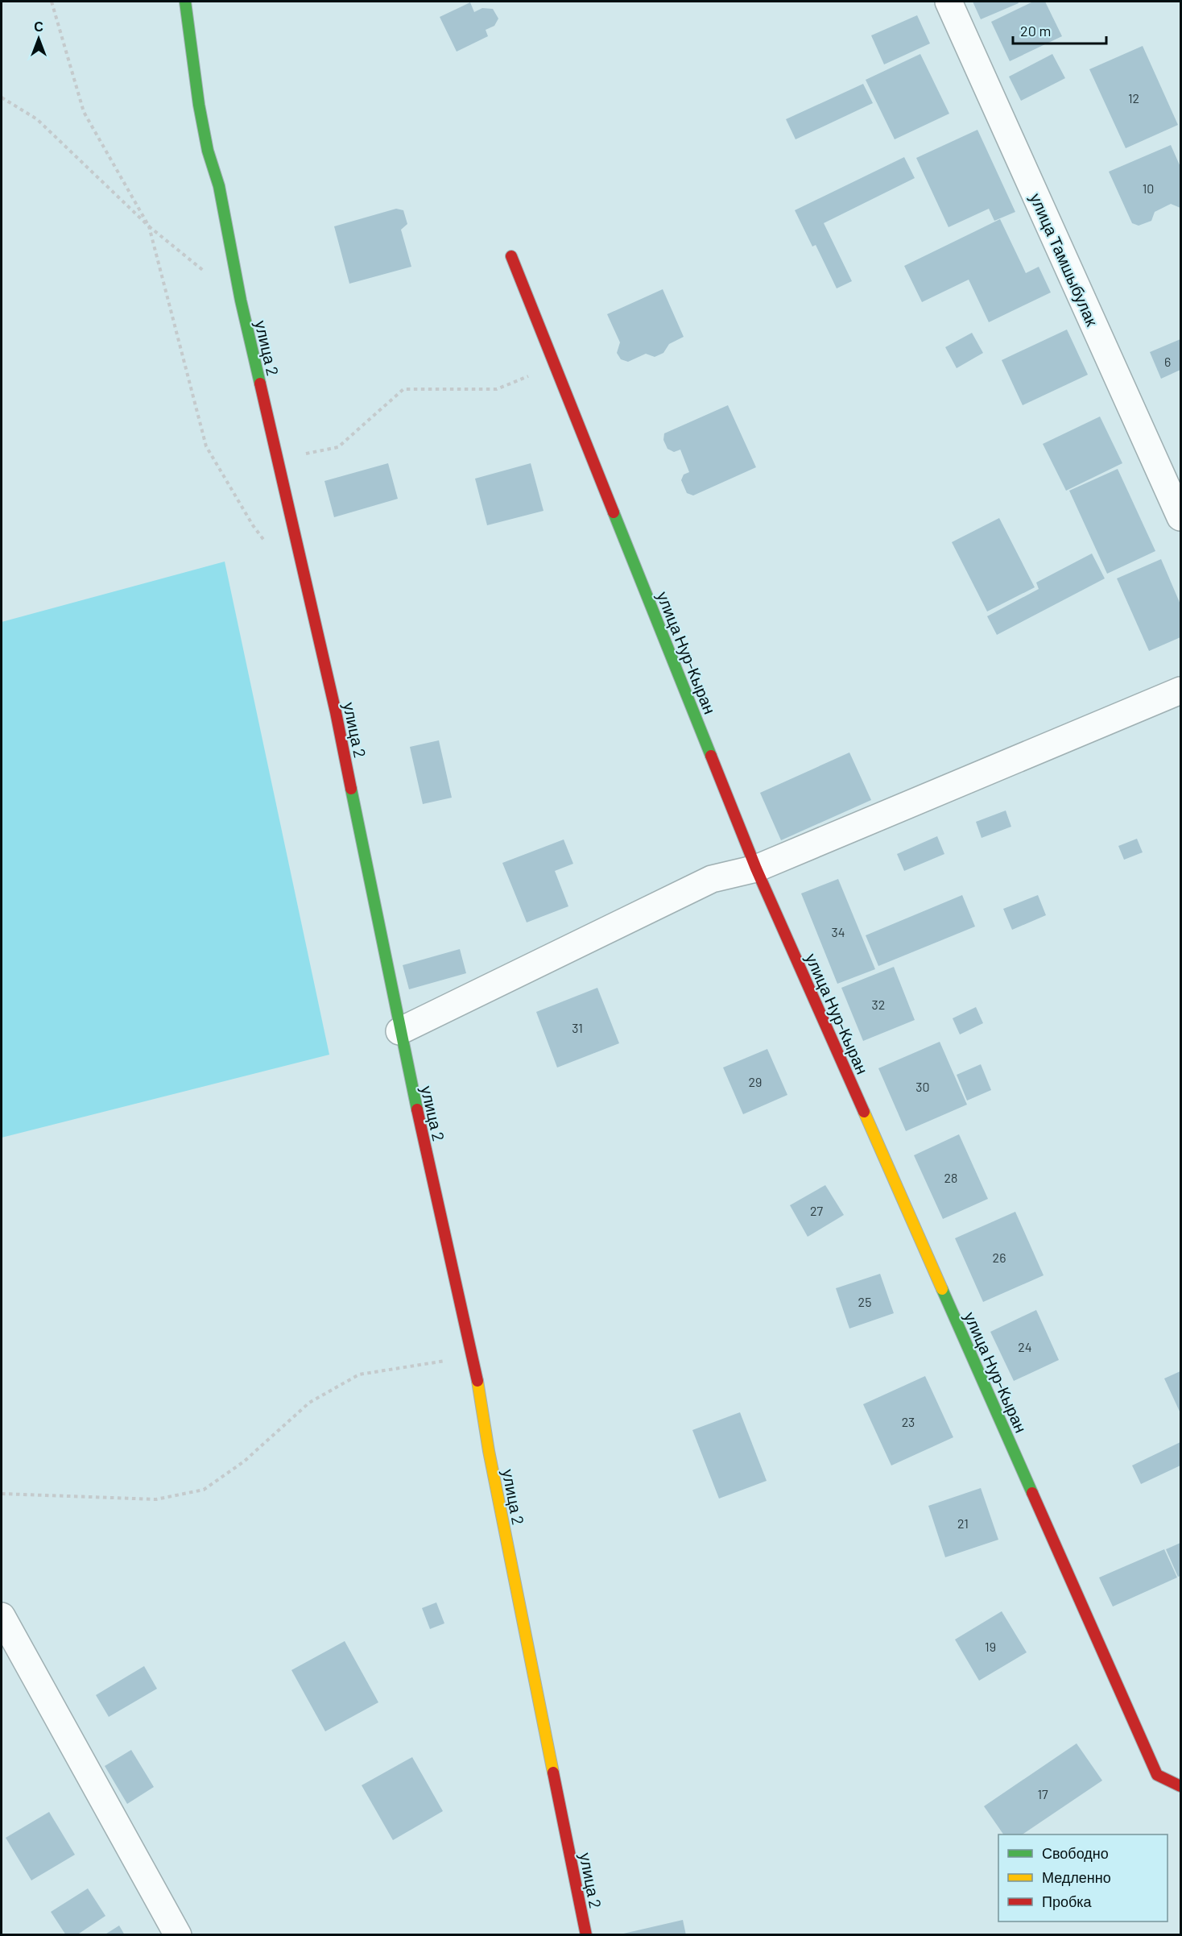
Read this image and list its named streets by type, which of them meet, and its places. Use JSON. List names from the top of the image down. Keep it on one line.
{"streets":{"street":["улица Тамшыбулак","улица 2","улица Нур-Кыран"]},"house_numbers":["12","10","6","34","32","31","29","30","28","27","26","25","24","23","21","19","17"],"legend":["Свободно","Медленно","Пробка"],"scale_bar":"20 m","north":"top"}
